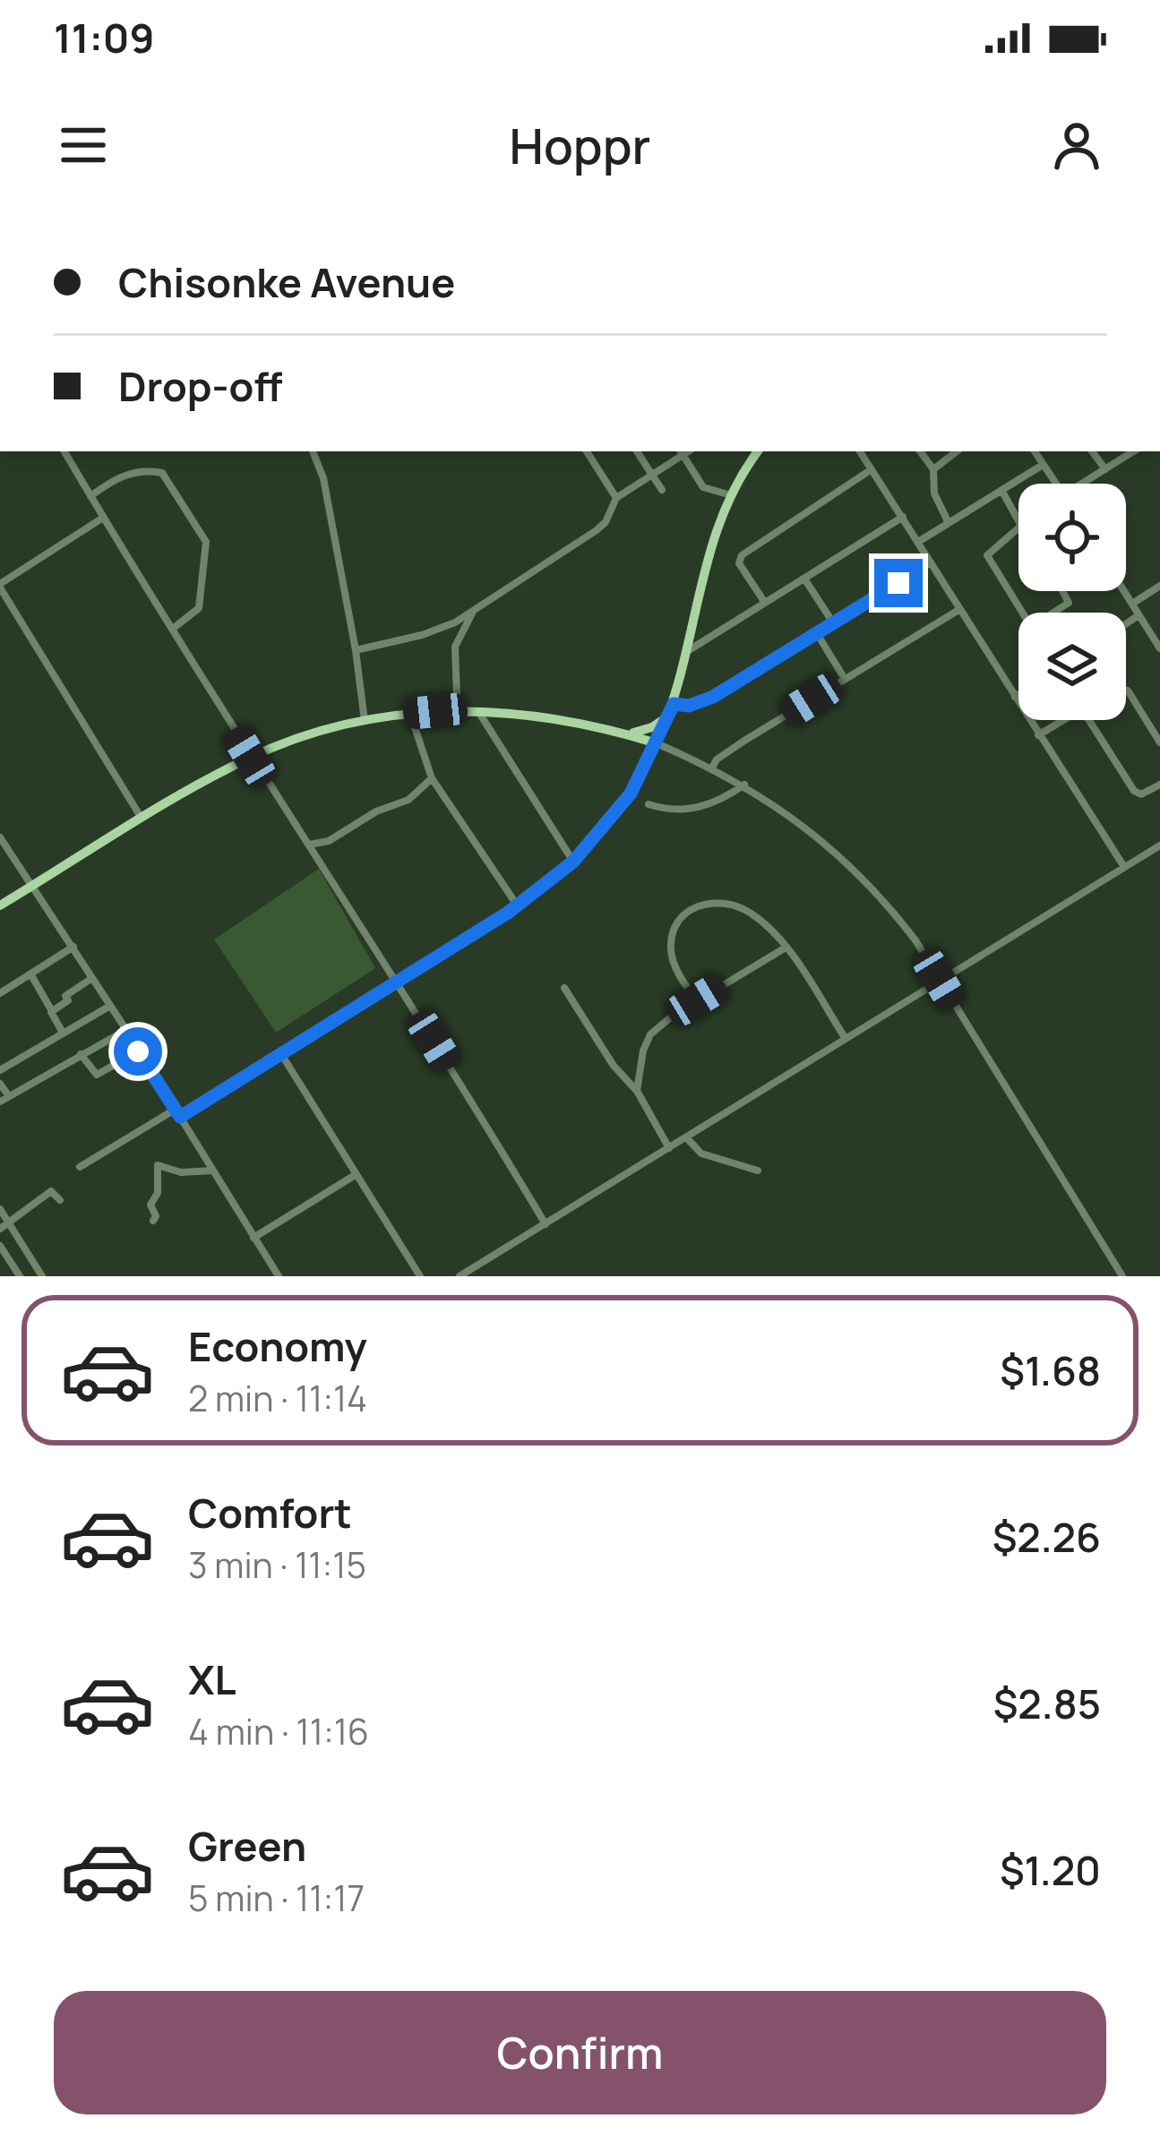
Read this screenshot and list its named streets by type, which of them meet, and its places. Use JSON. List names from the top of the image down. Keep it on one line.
{"page":{"status":"11:09","header":"Hoppr","banner":["Chisonke Avenue","Drop-off"],"list":[{"name":"Economy","note":"2 min · 11:14","value":"$1.68"},{"name":"Comfort","note":"3 min · 11:15","value":"$2.26"},{"name":"XL","note":"4 min · 11:16","value":"$2.85"},{"name":"Green","note":"5 min · 11:17","value":"$1.20"}],"buttons":"Confirm"}}
